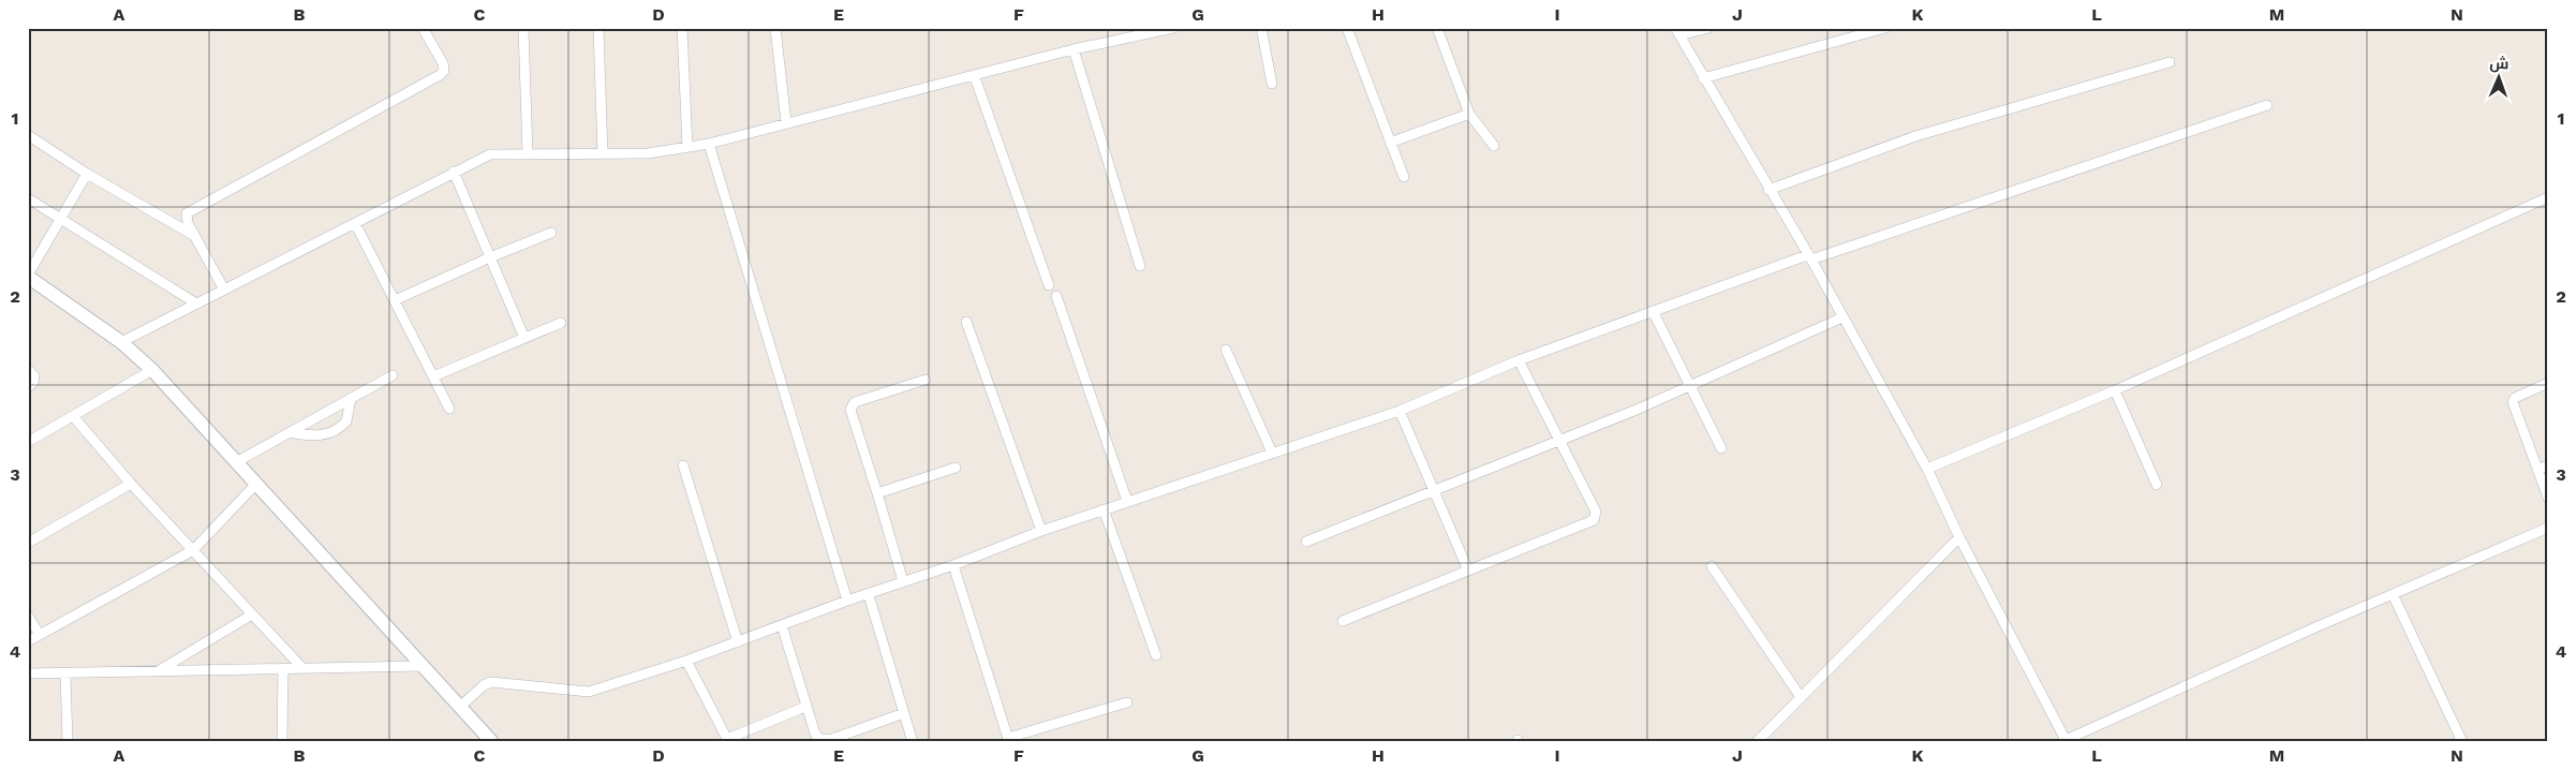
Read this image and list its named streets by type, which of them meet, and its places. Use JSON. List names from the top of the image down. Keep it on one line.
{"north":"top","grid":{"columns":["A","B","C","D","E","F","G","H","I","J","K","L","M","N"],"rows":["1","2","3","4"]}}
